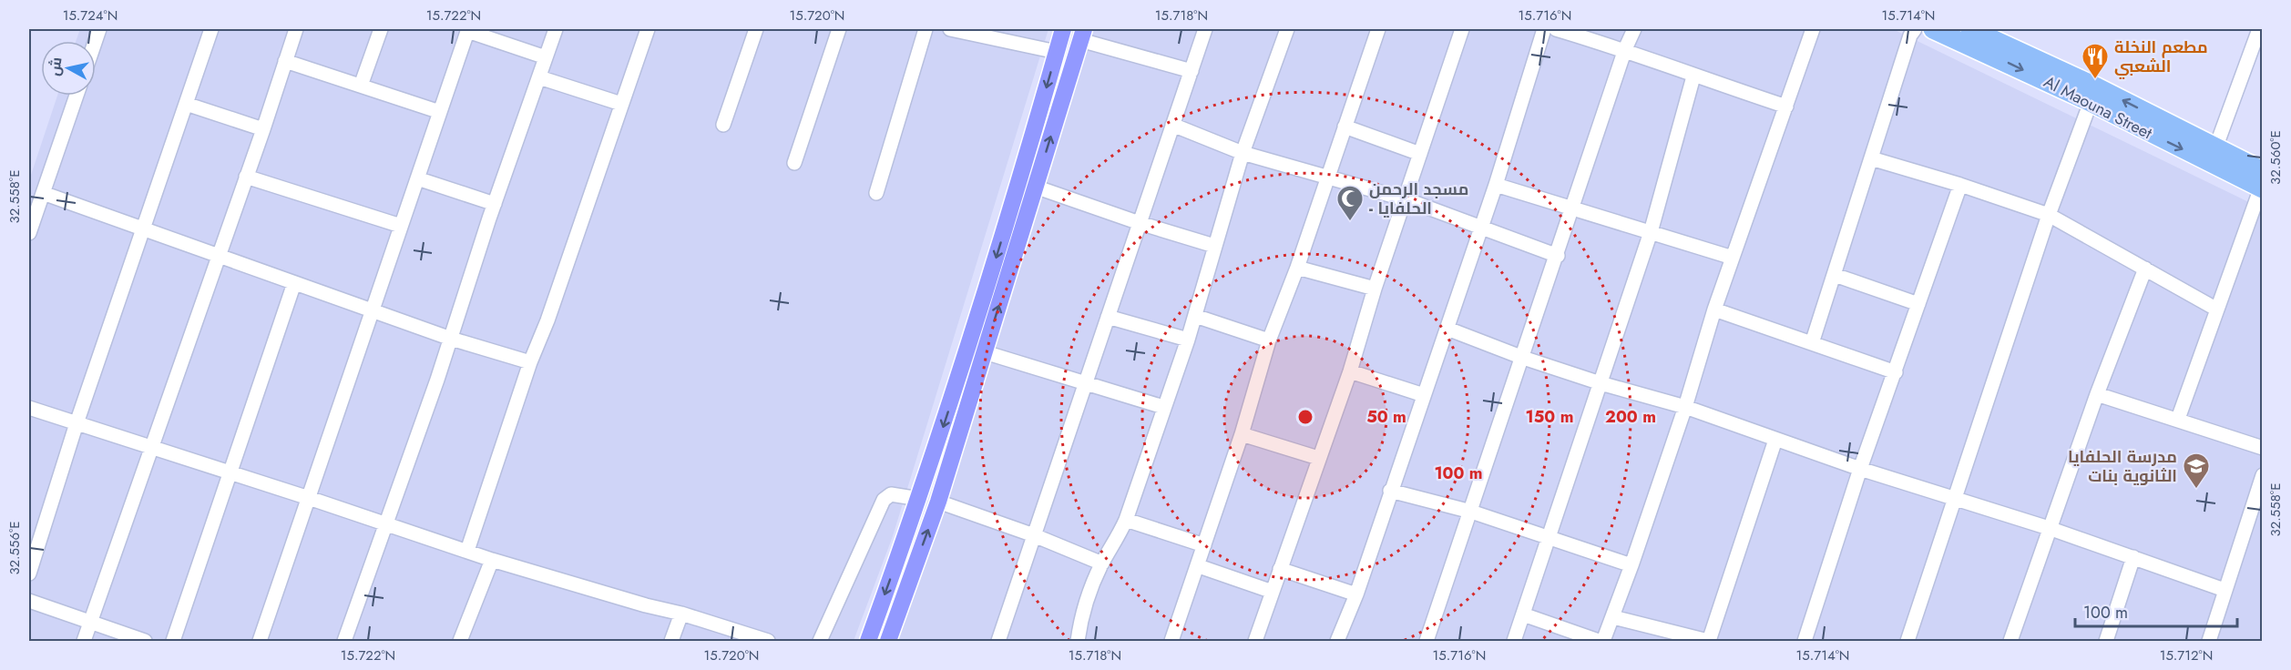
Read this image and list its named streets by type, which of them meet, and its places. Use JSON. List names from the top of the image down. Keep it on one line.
{"streets":{"highway":["Al Maouna Street"]},"places":{"restaurant":["مطعم النخلة الشعبي"],"mosque":["مسجد الرحمن - الحلفايا"],"school or university":["مدرسة الحلفايا الثانوية بنات"]},"scale_bar":"100 m","north":"left","coordinates":["15.724°N","15.722°N","15.720°N","15.718°N","15.716°N","15.714°N","32.560°E","32.558°E","32.556°E","15.712°N"],"rings":["50 m","150 m","200 m","100 m"]}
